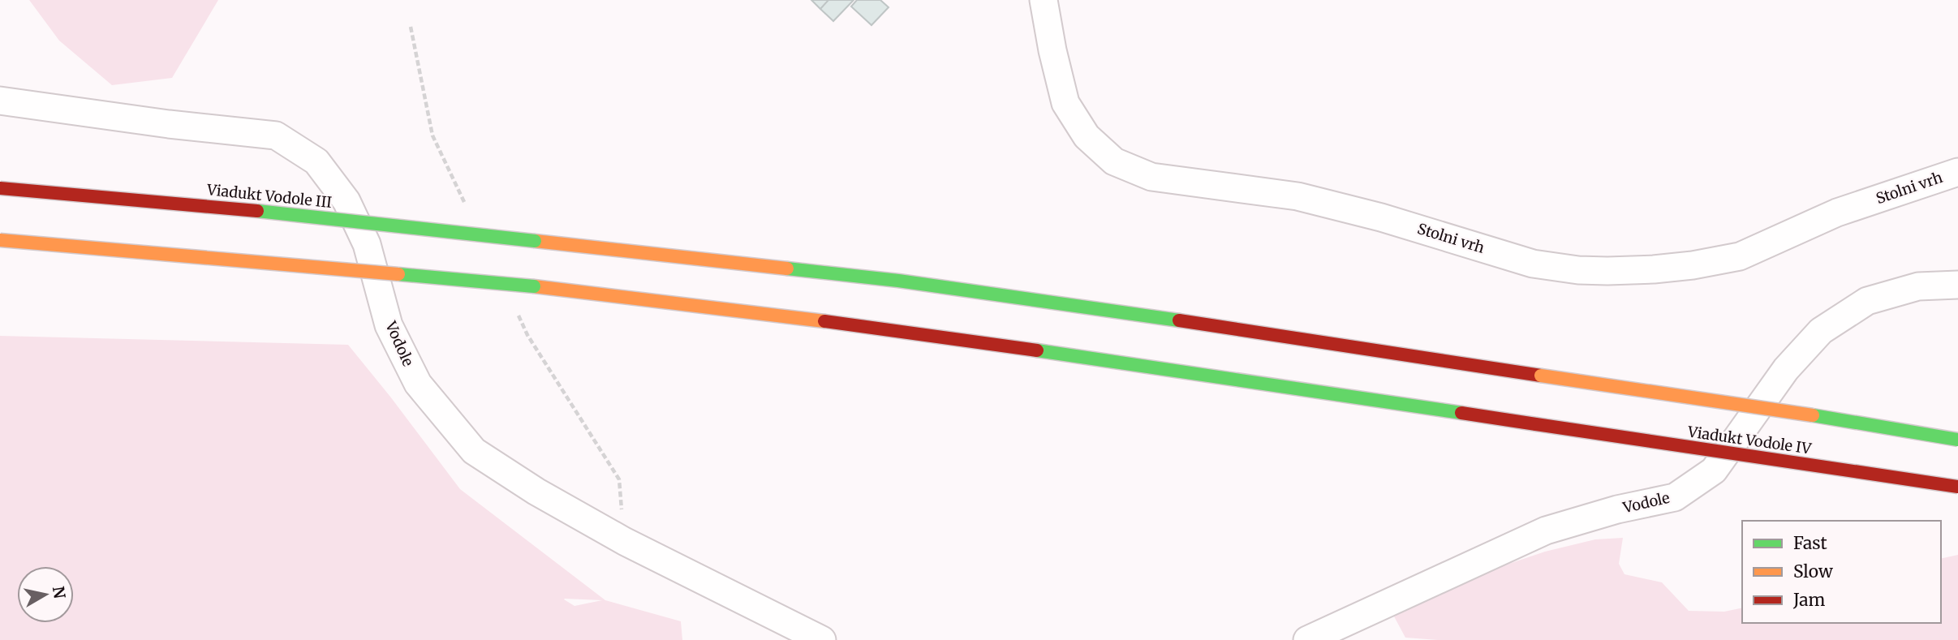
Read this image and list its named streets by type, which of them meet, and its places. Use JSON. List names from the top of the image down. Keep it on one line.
{"streets":{"highway":["Viadukt Vodole III","Viadukt Vodole IV"],"street":["Stolni vrh","Vodole"]},"legend":["Fast","Slow","Jam"],"north":"right"}
